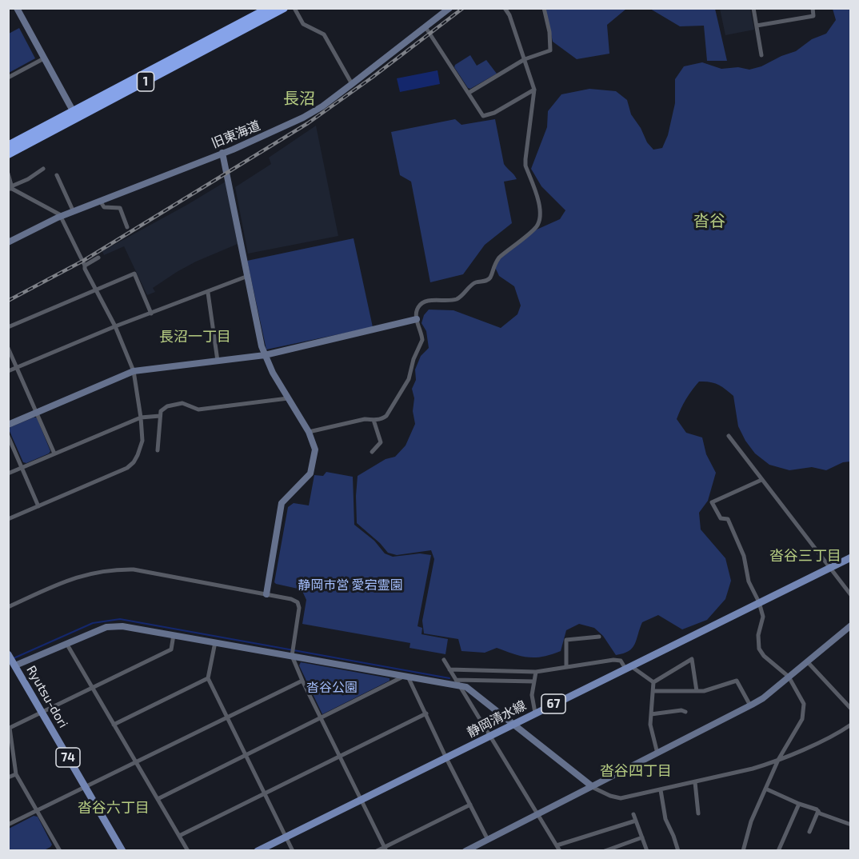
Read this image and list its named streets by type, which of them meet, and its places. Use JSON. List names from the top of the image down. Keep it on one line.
{"streets":{"highway":["1"],"main road":["Ryutsu-dori","67","静岡清水線","74"],"street":["旧東海道"]},"districts":["長沼","沓谷","長沼一丁目","沓谷三丁目","沓谷四丁目","沓谷六丁目"],"parks":["静岡市営 愛宕霊園","沓谷公園"]}
